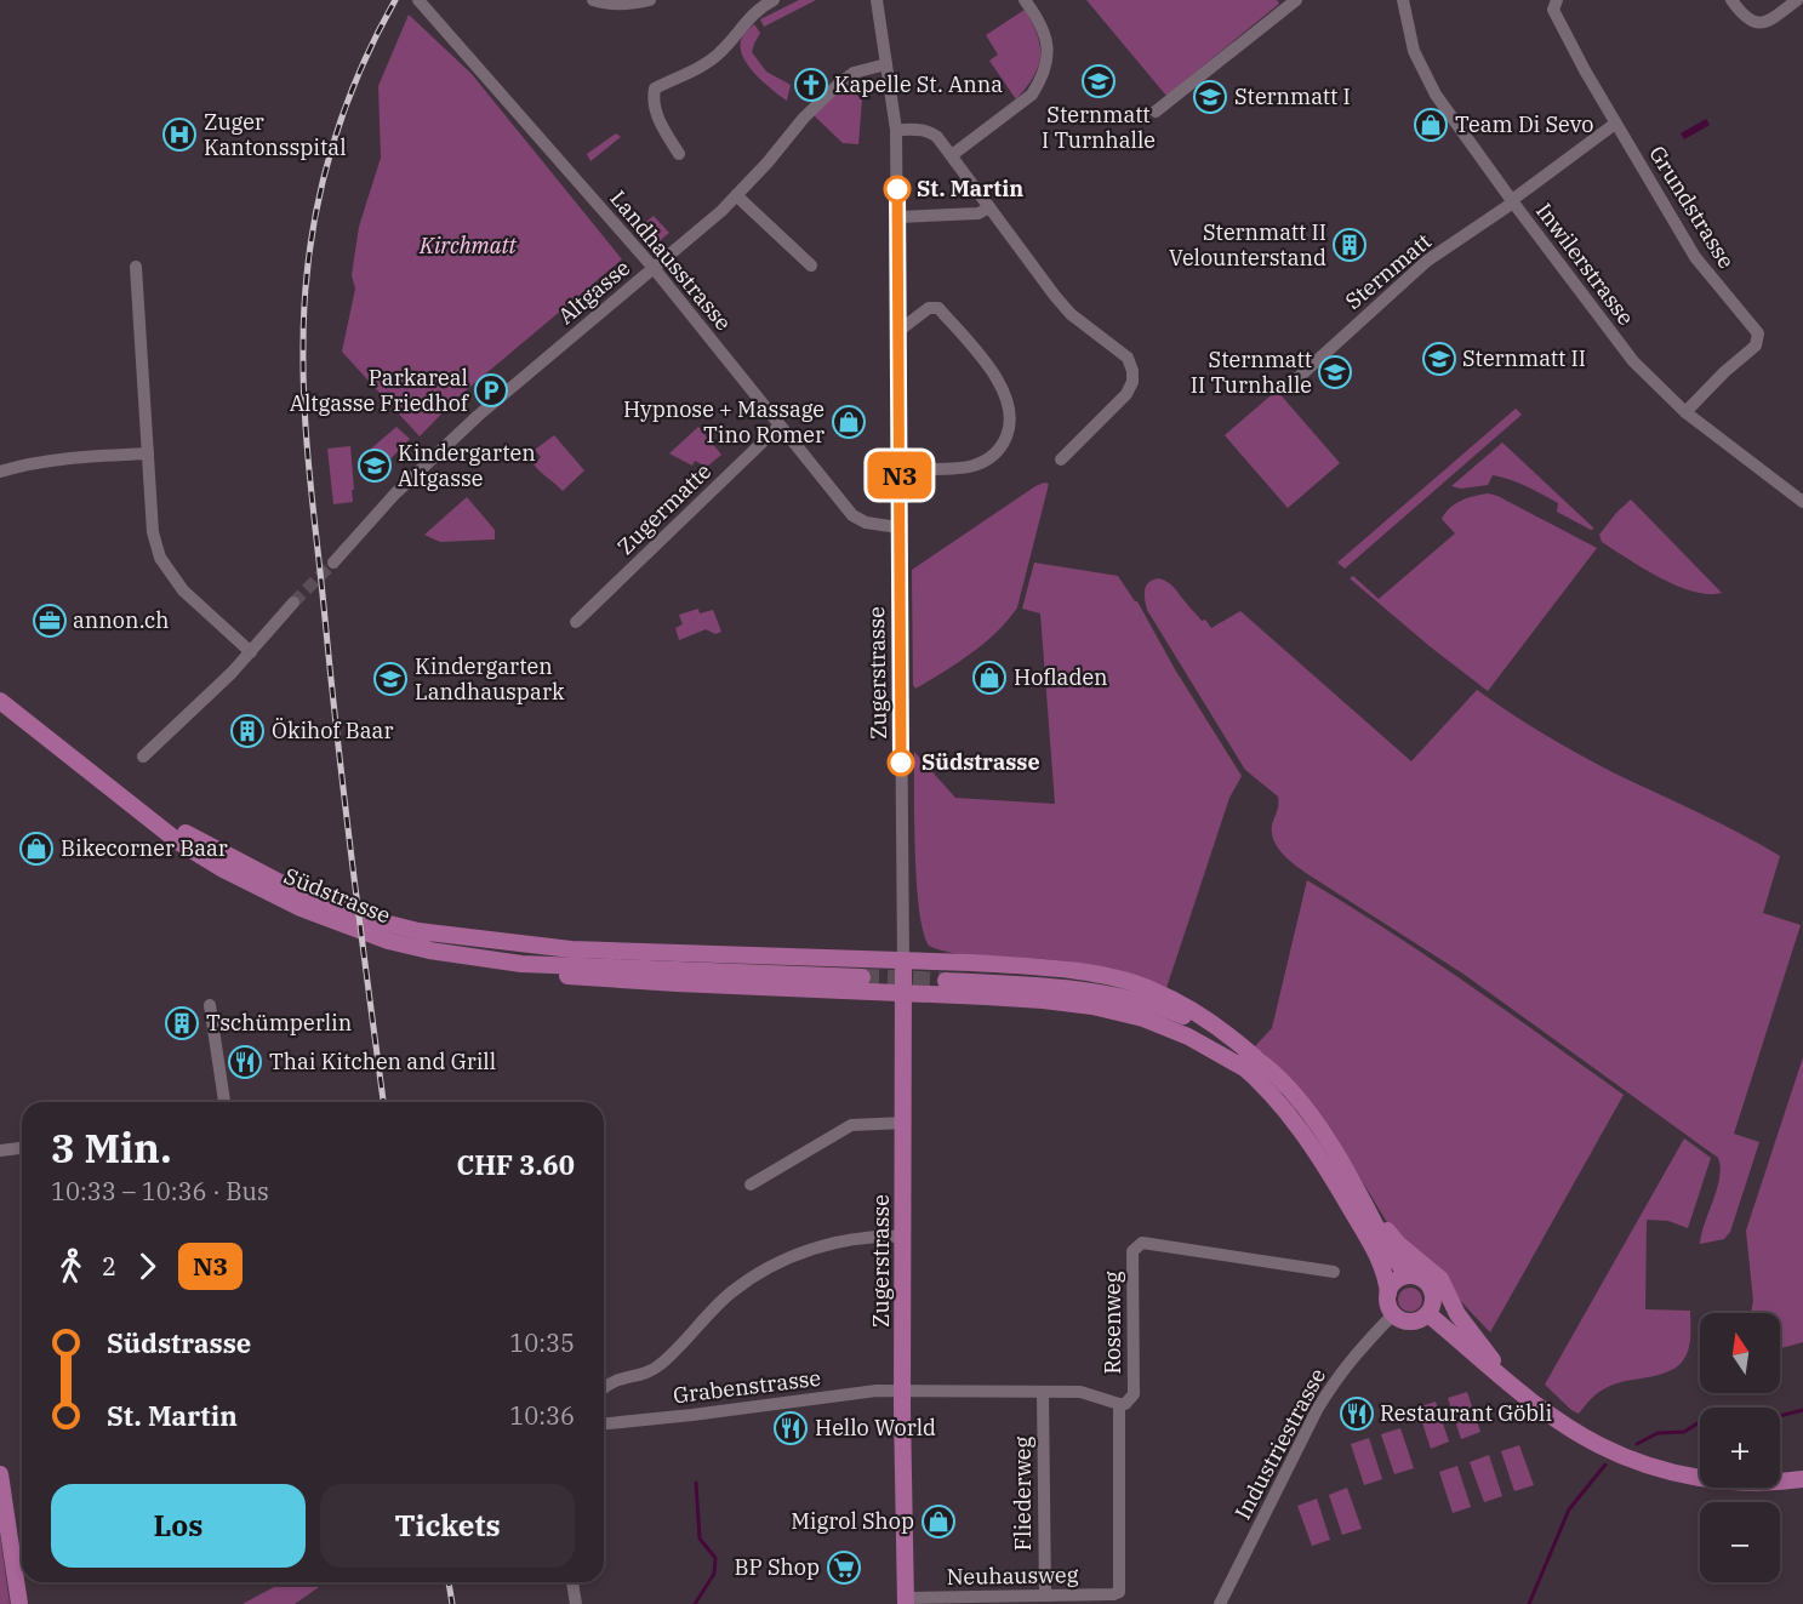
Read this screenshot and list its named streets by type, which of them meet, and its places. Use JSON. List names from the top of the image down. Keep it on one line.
{"streets":{"main road":["Zugerstrasse","Südstrasse"],"street":["Grundstrasse","Landhausstrasse","Inwilerstrasse","Sternmatt","Altgasse","Zugermatte","Rosenweg","Grabenstrasse","Industriestrasse","Fliederweg","Neuhausweg"]},"crossings":[["Grundstrasse","Inwilerstrasse"],["Grundstrasse","Sternmatt"],["Landhausstrasse","Altgasse"],["Landhausstrasse","Zugermatte"],["Landhausstrasse","Zugerstrasse"],["Inwilerstrasse","Sternmatt"],["Altgasse","Zugerstrasse"],["Zugerstrasse","Grabenstrasse"],["Zugerstrasse","Neuhausweg"],["Rosenweg","Neuhausweg"],["Fliederweg","Neuhausweg"]],"parks":["Kirchmatt"],"places":{"school or university":["Sternmatt I Turnhalle","Sternmatt I","Sternmatt II","Sternmatt II Turnhalle","Kindergarten Altgasse","Kindergarten Landhauspark"],"church":["Kapelle St. Anna"],"shop":["Team Di Sevo","Hypnose + Massage Tino Romer","Hofladen","Bikecorner Baar","Migrol Shop"],"hospital":["Zuger Kantonsspital"],"other":["St. Martin","Südstrasse"],"building":["Sternmatt II Velounterstand","Ökihof Baar","Tschümperlin"],"parking":["Parkareal Altgasse Friedhof"],"office":["annon.ch"],"restaurant":["Thai Kitchen and Grill","Restaurant Göbli","Hello World"],"supermarket":["BP Shop"]},"lines":["bus line N3"],"north":"top","page":{"on_map":"N3","heading":["3 Min.","10:33 – 10:36 · Bus","CHF 3.60"],"legs":["2","N3"],"list":[{"name":"Südstrasse","value":"10:35"},{"name":"St. Martin","value":"10:36"}],"map_buttons":["+","−"],"buttons":["Los","Tickets"]}}
